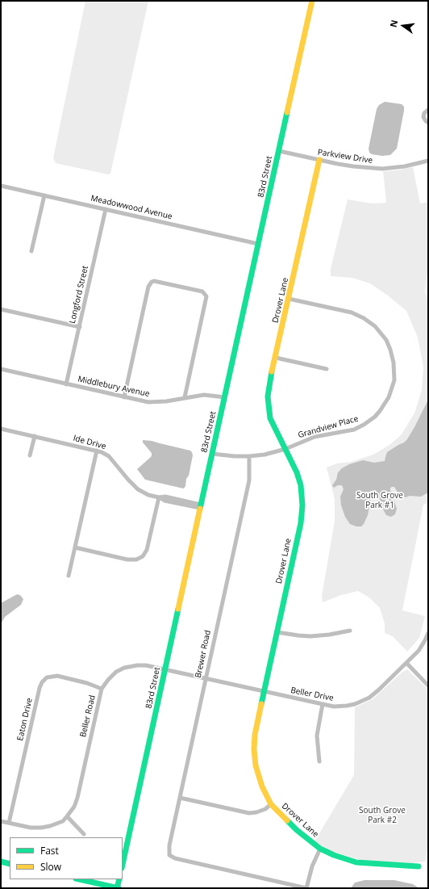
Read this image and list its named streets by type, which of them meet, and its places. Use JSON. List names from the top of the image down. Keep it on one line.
{"streets":{"main road":["83rd Street","Drover Lane"],"street":["Parkview Drive","Meadowwood Avenue","Longford Street","Middlebury Avenue","Grandview Place","Ide Drive","Brewer Road","Beller Drive","Beller Road","Eaton Drive"]},"crossings":[["Parkview Drive","83rd Street"],["Parkview Drive","Drover Lane"],["83rd Street","Meadowwood Avenue"],["83rd Street","Middlebury Avenue"],["83rd Street","Grandview Place"],["83rd Street","Ide Drive"],["83rd Street","Beller Drive"],["83rd Street","Beller Road"],["Meadowwood Avenue","Longford Street"],["Longford Street","Middlebury Avenue"],["Drover Lane","Grandview Place"],["Drover Lane","Beller Drive"],["Grandview Place","Brewer Road"],["Brewer Road","Beller Drive"],["Beller Drive","Beller Road"],["Beller Road","Eaton Drive"]],"parks":["South Grove Park #1","South Grove Park #2"],"legend":["Fast","Slow"],"north":"left"}
